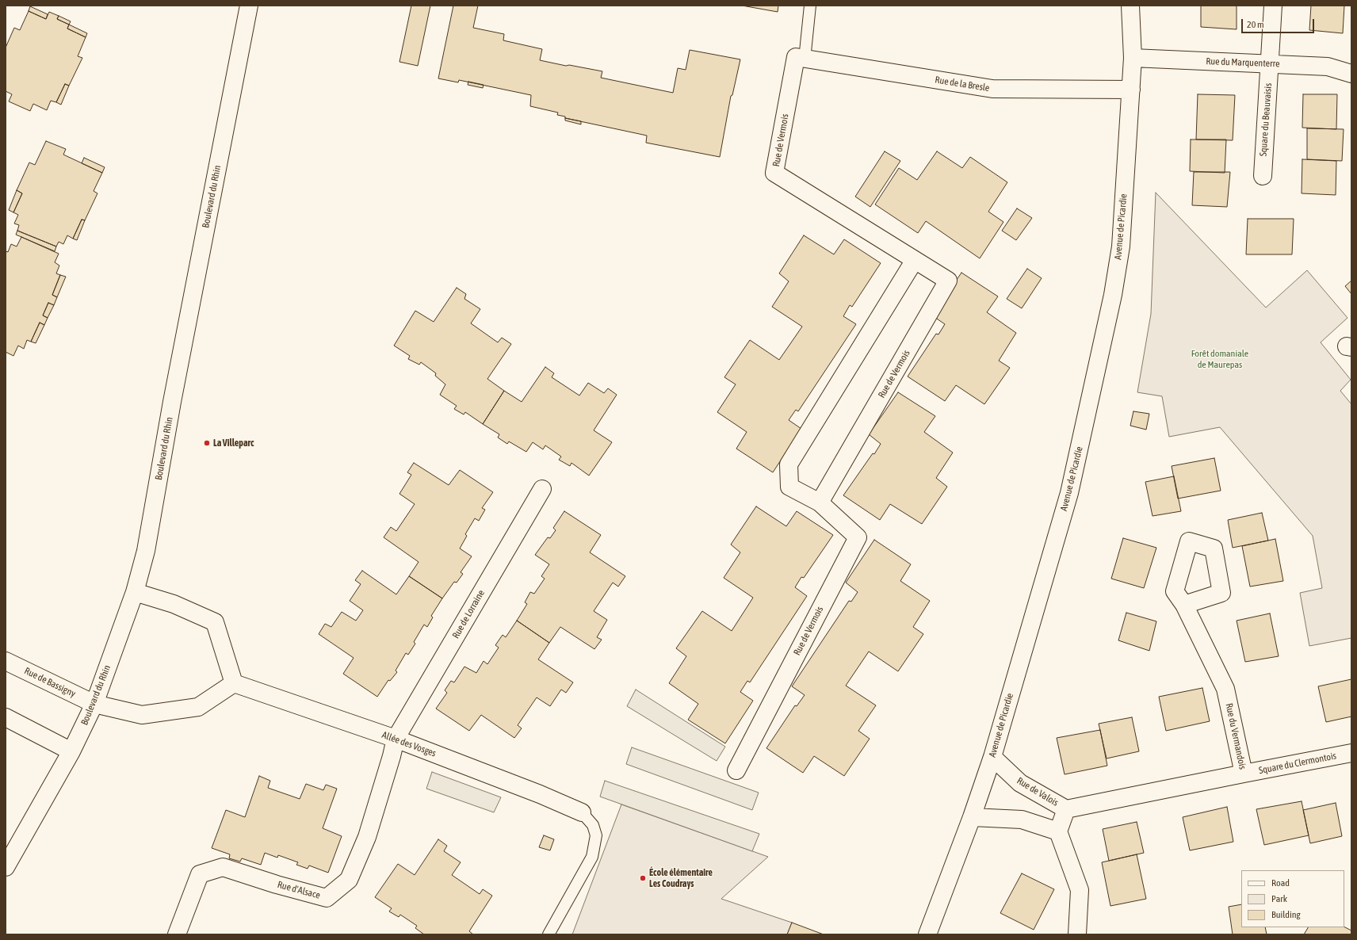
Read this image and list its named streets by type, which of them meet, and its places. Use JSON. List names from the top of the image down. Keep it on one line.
{"streets":{"street":["Rue du Marquenterre","Rue de la Bresle","Square du Beauvaisis","Rue de Vermois","Boulevard du Rhin","Avenue de Picardie","Rue de Lorraine","Rue de Bassigny","Rue du Vermandois","Allée des Vosges","Square du Clermontois","Rue de Valois","Rue d'Alsace"]},"crossings":[["Rue du Marquenterre","Square du Beauvaisis"],["Rue du Marquenterre","Avenue de Picardie"],["Rue de la Bresle","Rue de Vermois"],["Rue de la Bresle","Avenue de Picardie"],["Boulevard du Rhin","Rue de Bassigny"],["Avenue de Picardie","Rue de Valois"],["Rue de Lorraine","Allée des Vosges"],["Rue de Lorraine","Rue d'Alsace"],["Rue de Bassigny","Allée des Vosges"],["Rue du Vermandois","Square du Clermontois"],["Rue du Vermandois","Rue de Valois"],["Allée des Vosges","Rue d'Alsace"]],"parks":["Forêt domaniale de Maurepas"],"places":["La Villeparc","École élémentaire Les Coudrays"],"legend":["Road","Park","Building"],"scale_bar":"20 m"}
